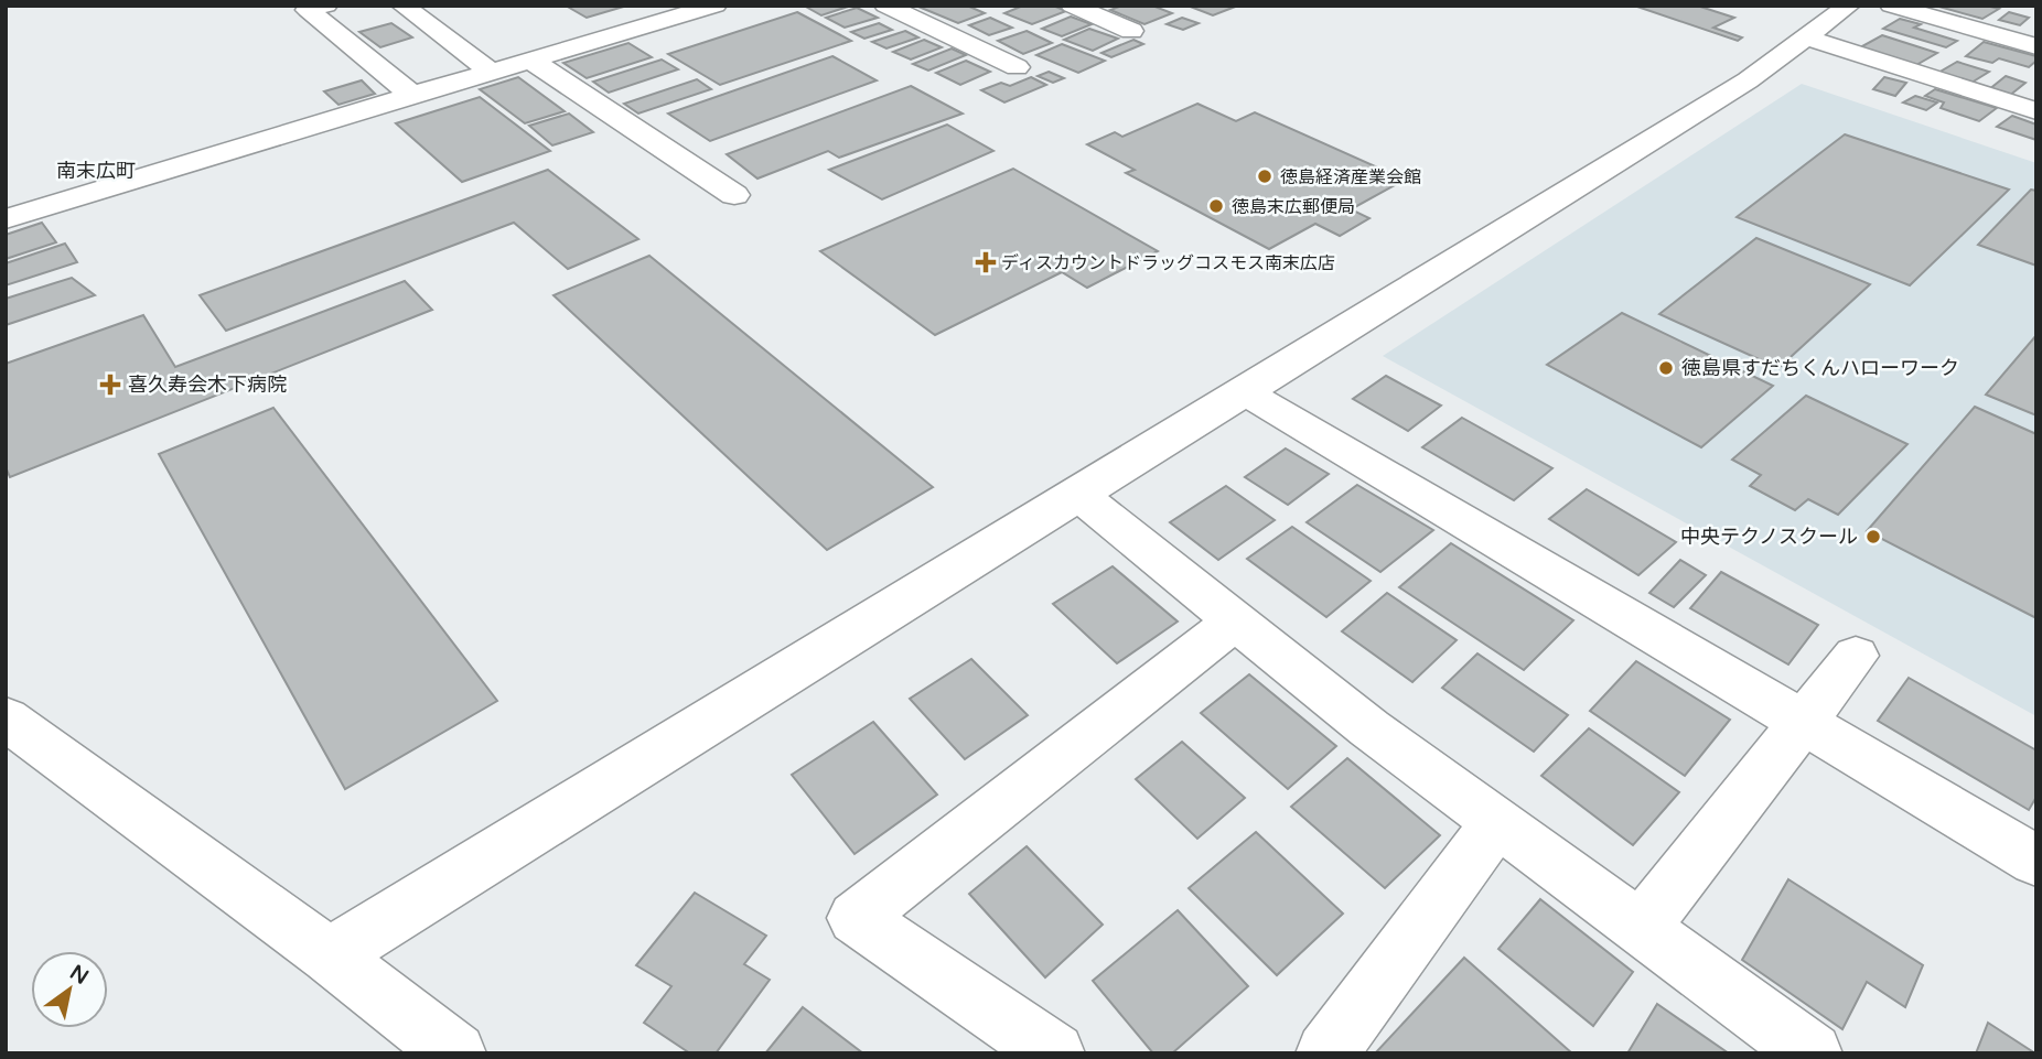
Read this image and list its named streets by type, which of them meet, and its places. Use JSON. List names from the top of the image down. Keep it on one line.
{"districts":["南末広町"],"places":{"other":["徳島経済産業会館","徳島末広郵便局","徳島県すだちくんハローワーク","中央テクノスクール"],"health":["ディスカウントドラッグコスモス南末広店","喜久寿会木下病院"]},"north":"top right"}
